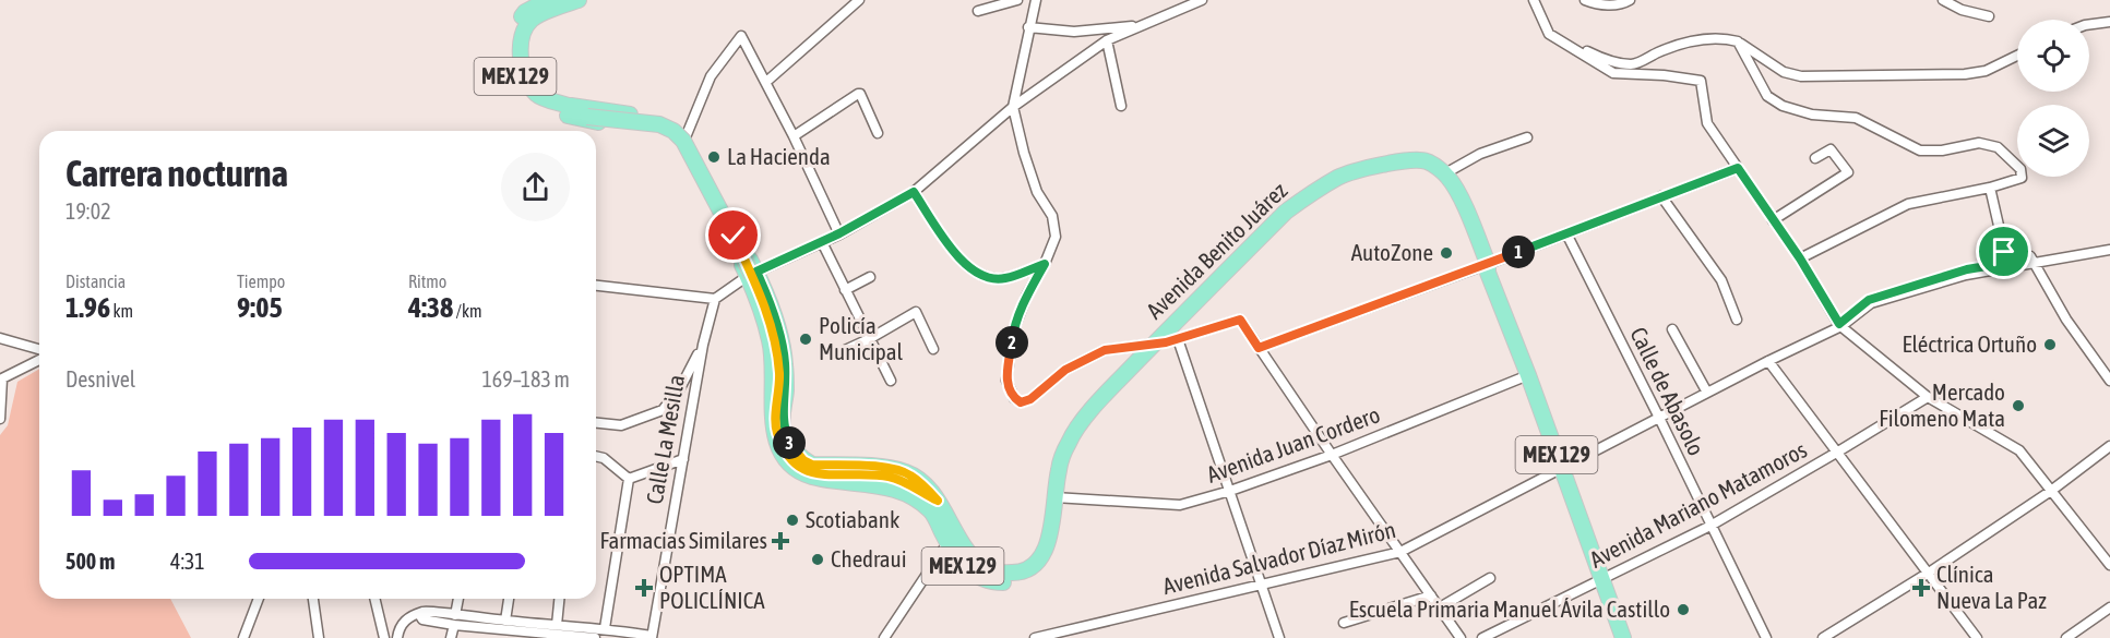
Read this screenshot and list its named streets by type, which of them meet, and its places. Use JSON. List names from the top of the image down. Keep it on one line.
{"streets":{"main road":["MEX 129","Avenida Benito Juárez"],"street":["Calle de Abasolo","Calle La Mesilla","Avenida Juan Cordero","Avenida Mariano Matamoros","Avenida Salvador Díaz Mirón"]},"crossings":[["MEX 129","Avenida Benito Juárez"],["MEX 129","Avenida Juan Cordero"],["MEX 129","Avenida Mariano Matamoros"],["MEX 129","Avenida Salvador Díaz Mirón"],["Avenida Benito Juárez","Avenida Juan Cordero"],["Calle de Abasolo","Avenida Mariano Matamoros"],["Calle de Abasolo","Avenida Salvador Díaz Mirón"]],"places":{"other":["La Hacienda","AutoZone","Policía Municipal","Eléctrica Ortuño","Mercado Filomeno Mata","Scotiabank","Chedraui","Escuela Primaria Manuel Ávila Castillo"],"health":["Farmacias Similares","OPTIMA POLICLÍNICA","Clínica Nueva La Paz"]},"page":{"heading":["Carrera nocturna","19:02"],"pins":["1","2","3"],"stats":[["Distancia","1.96 km"],["Tiempo","9:05"],["Ritmo","4:38 /km"]],"chart":["Desnivel","169–183 m"],"list":[{"name":"500 m","note":"4:31"}]}}
